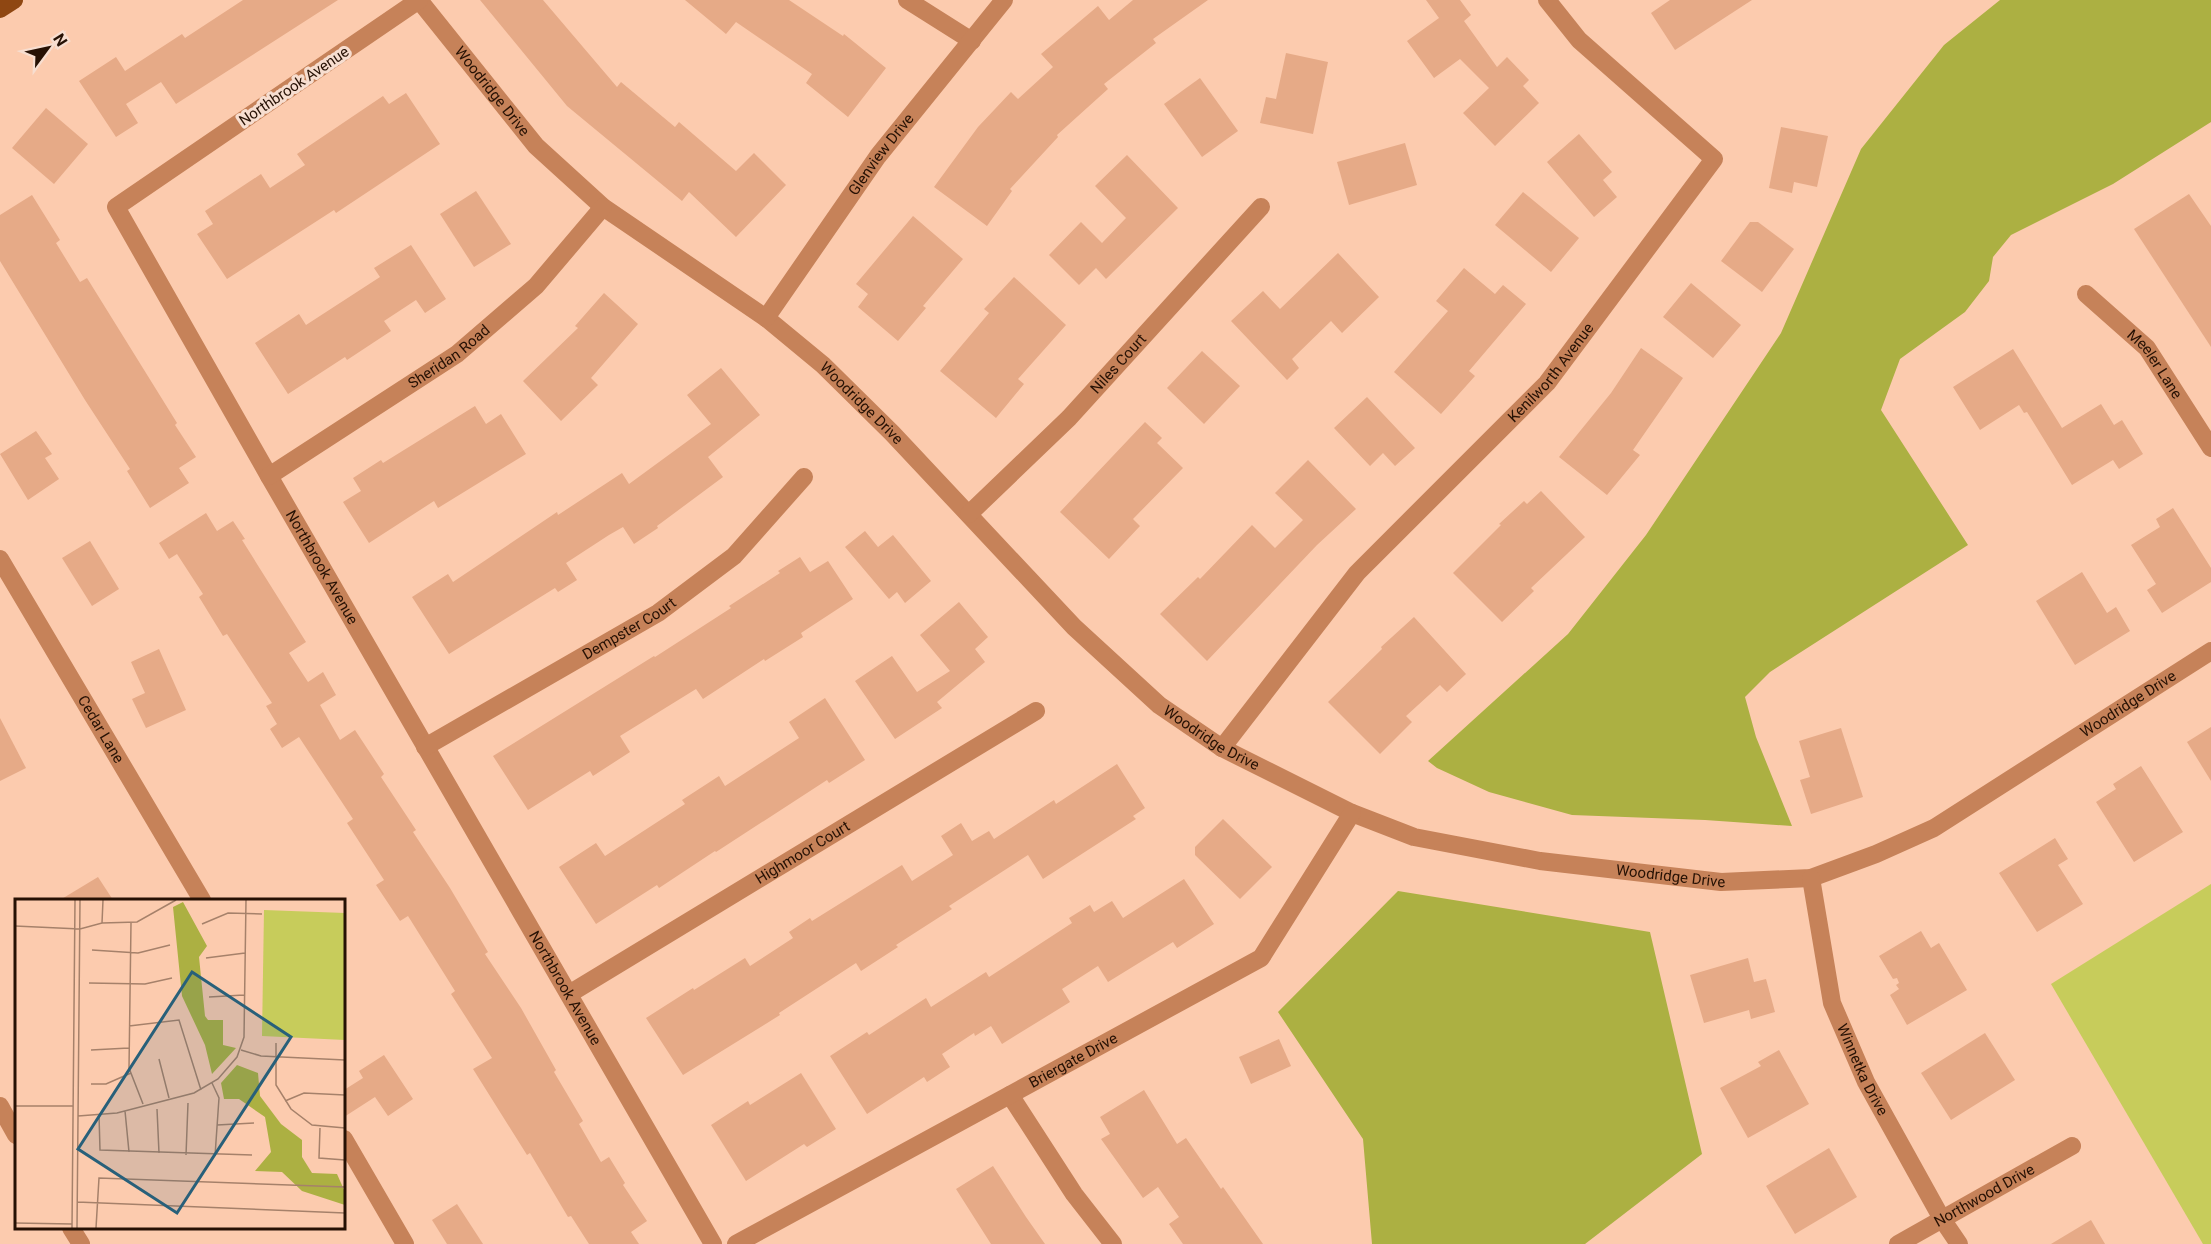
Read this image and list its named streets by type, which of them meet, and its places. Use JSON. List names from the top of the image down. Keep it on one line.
{"streets":{"street":["Northbrook Avenue","Woodridge Drive","Glenview Drive","Sheridan Road","Niles Court","Meeler Lane","Kenilworth Avenue","Dempster Court","Cedar Lane","Highmoor Court","Briergate Drive","Winnetka Drive","Northwood Drive"]},"crossings":[["Northbrook Avenue","Woodridge Drive"],["Northbrook Avenue","Sheridan Road"],["Northbrook Avenue","Dempster Court"],["Northbrook Avenue","Highmoor Court"],["Woodridge Drive","Glenview Drive"],["Woodridge Drive","Sheridan Road"],["Woodridge Drive","Niles Court"],["Woodridge Drive","Kenilworth Avenue"],["Woodridge Drive","Briergate Drive"],["Woodridge Drive","Winnetka Drive"],["Winnetka Drive","Northwood Drive"]],"north":"top right"}
